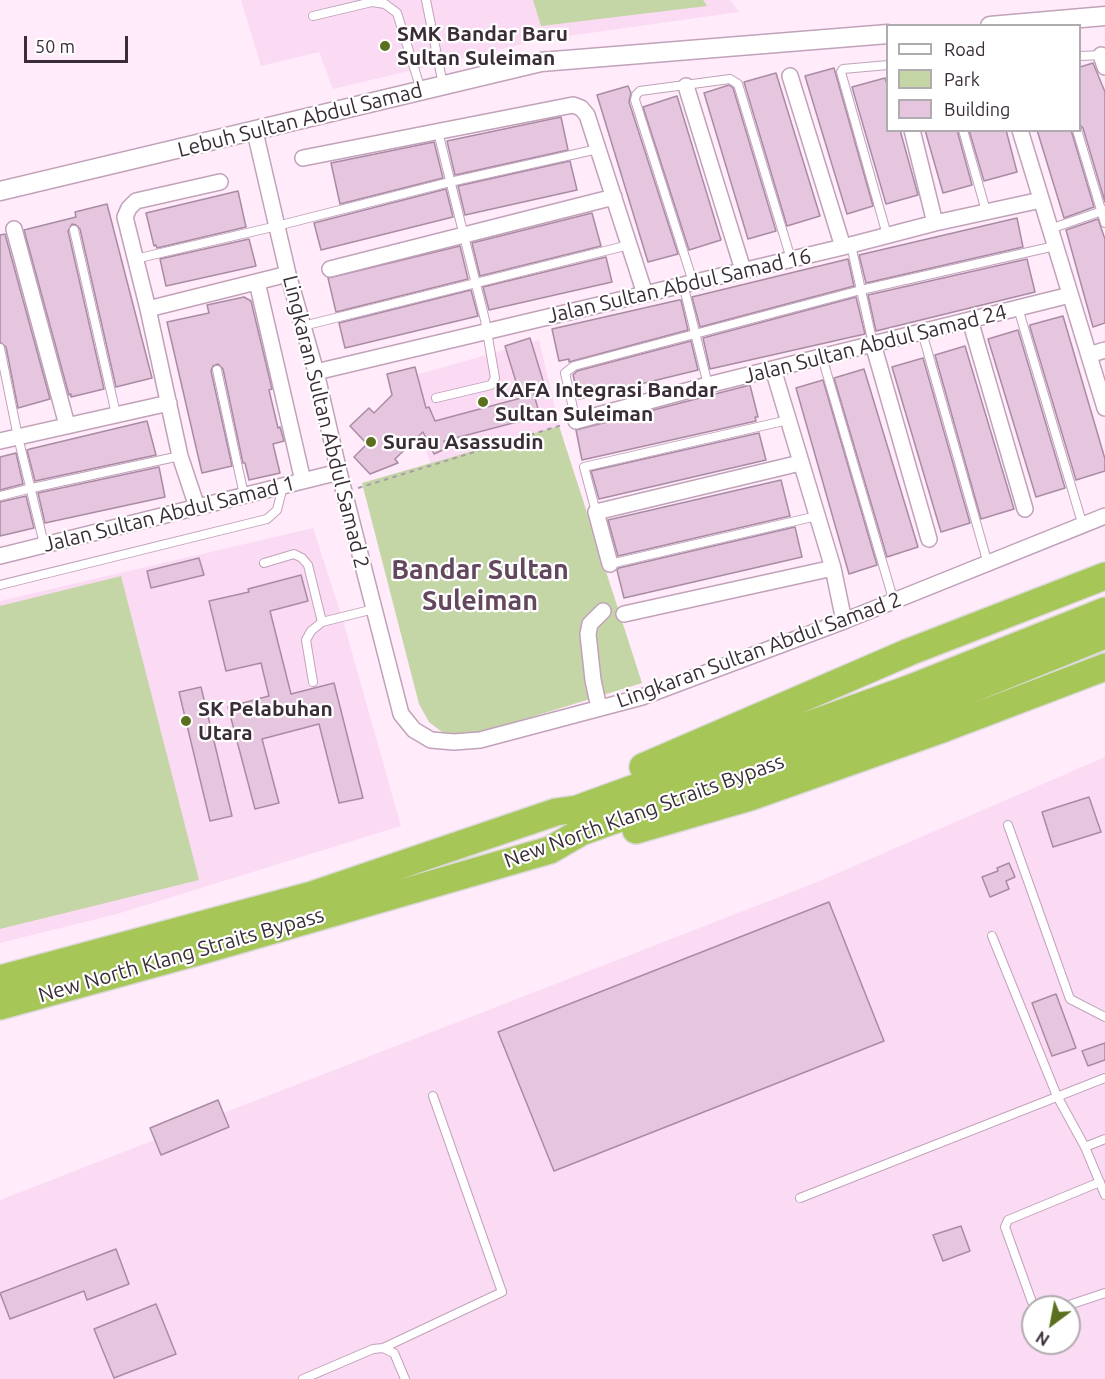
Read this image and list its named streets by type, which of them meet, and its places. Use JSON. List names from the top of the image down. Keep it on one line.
{"streets":{"highway":["New North Klang Straits Bypass"],"street":["Lebuh Sultan Abdul Samad","Jalan Sultan Abdul Samad 16","Jalan Sultan Abdul Samad 24","Lingkaran Sultan Abdul Samad 2","Jalan Sultan Abdul Samad 1"]},"crossings":[["Lebuh Sultan Abdul Samad","Lingkaran Sultan Abdul Samad 2"],["Jalan Sultan Abdul Samad 16","Lingkaran Sultan Abdul Samad 2"],["Lingkaran Sultan Abdul Samad 2","Jalan Sultan Abdul Samad 1"]],"districts":["Bandar Sultan Suleiman"],"places":["SMK Bandar Baru Sultan Suleiman","KAFA Integrasi Bandar Sultan Suleiman","Surau Asassudin","SK Pelabuhan Utara"],"legend":["Road","Park","Building"],"scale_bar":"50 m","north":"bottom left"}
